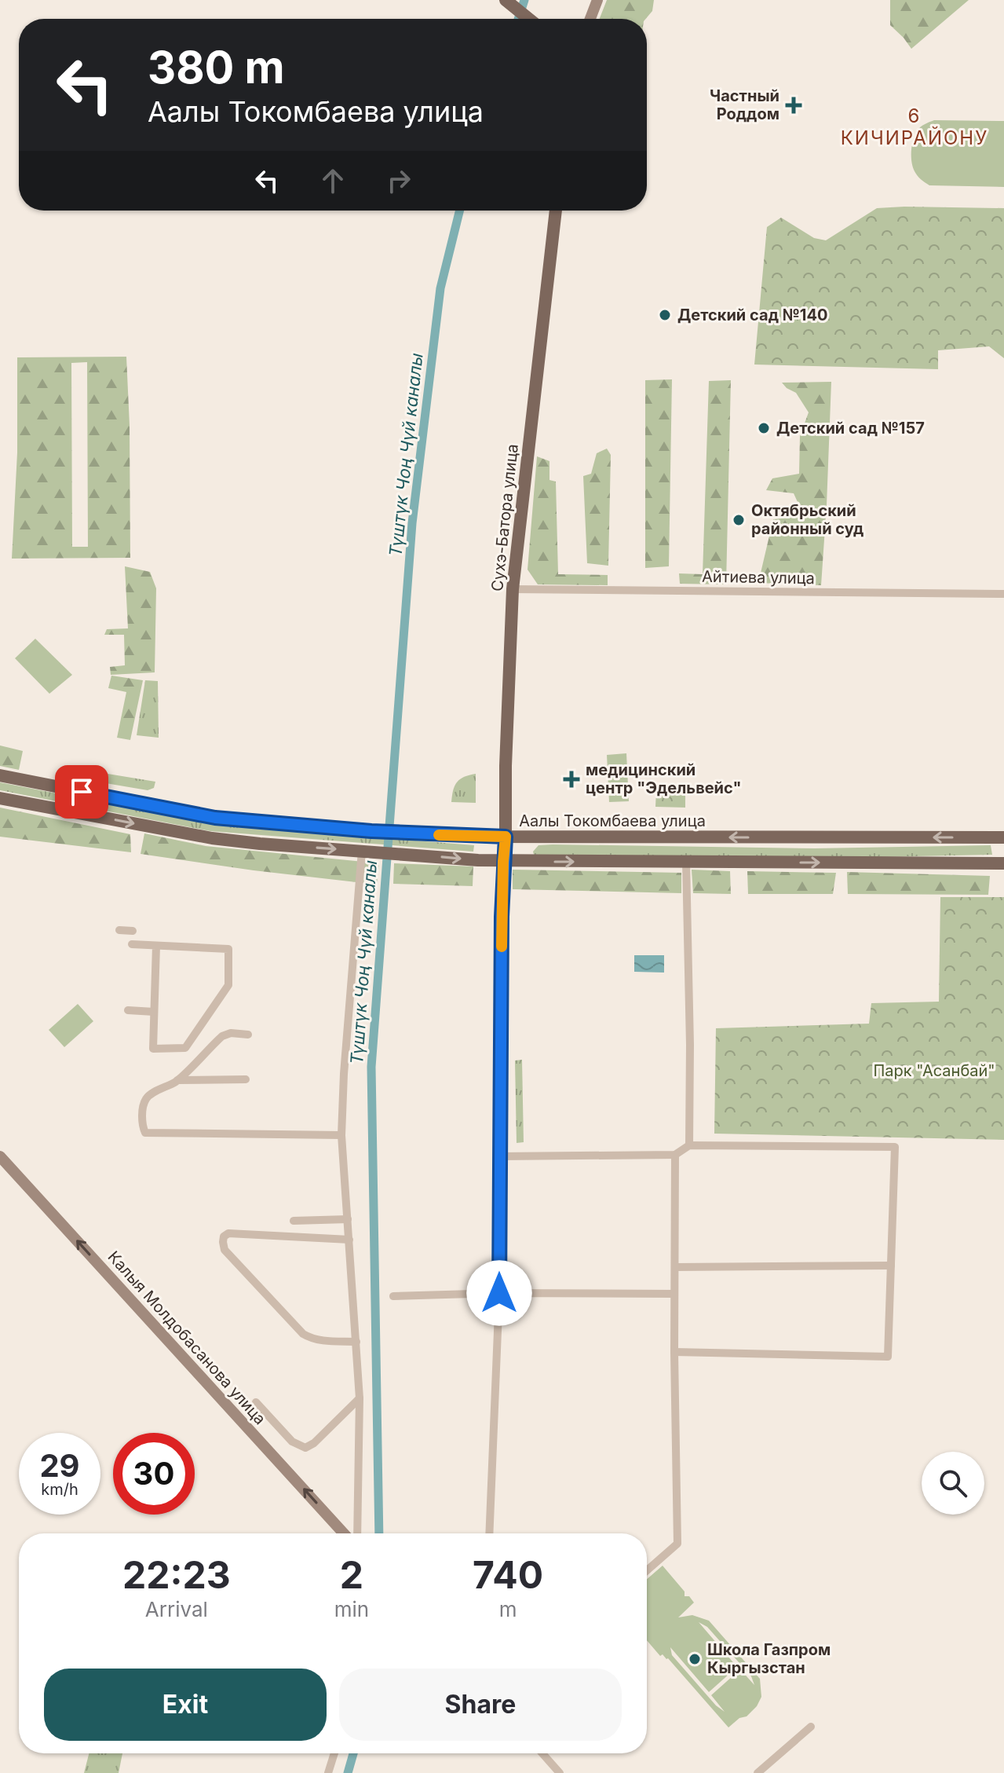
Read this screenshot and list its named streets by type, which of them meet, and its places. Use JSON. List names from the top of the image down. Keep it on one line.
{"streets":{"main road":["Сухэ-Батора улица","Аалы Токомбаева улица"],"street":["Айтиева улица","Калыя Молдобасанова улица"]},"crossings":[["Сухэ-Батора улица","Айтиева улица"],["Сухэ-Батора улица","Аалы Токомбаева улица"]],"one_way":["Калыя Молдобасанова улица"],"districts":["6 КИЧИРАЙОНУ"],"water":["Түштүк Чоң Чүй каналы"],"parks":["Парк \"Асанбай\""],"places":{"health":["Частный Роддом","медицинский центр \"Эдельвейс\""],"other":["Детский сад №140","Детский сад №157","Октябрьский районный суд","Школа Газпром Кыргызстан"]},"page":{"turn":["380 m","Аалы Токомбаева улица"],"speed":"29 km/h","limit":"30","eta":["22:23","Arrival","2","min","740","m"],"buttons":["Exit","Share"]}}
